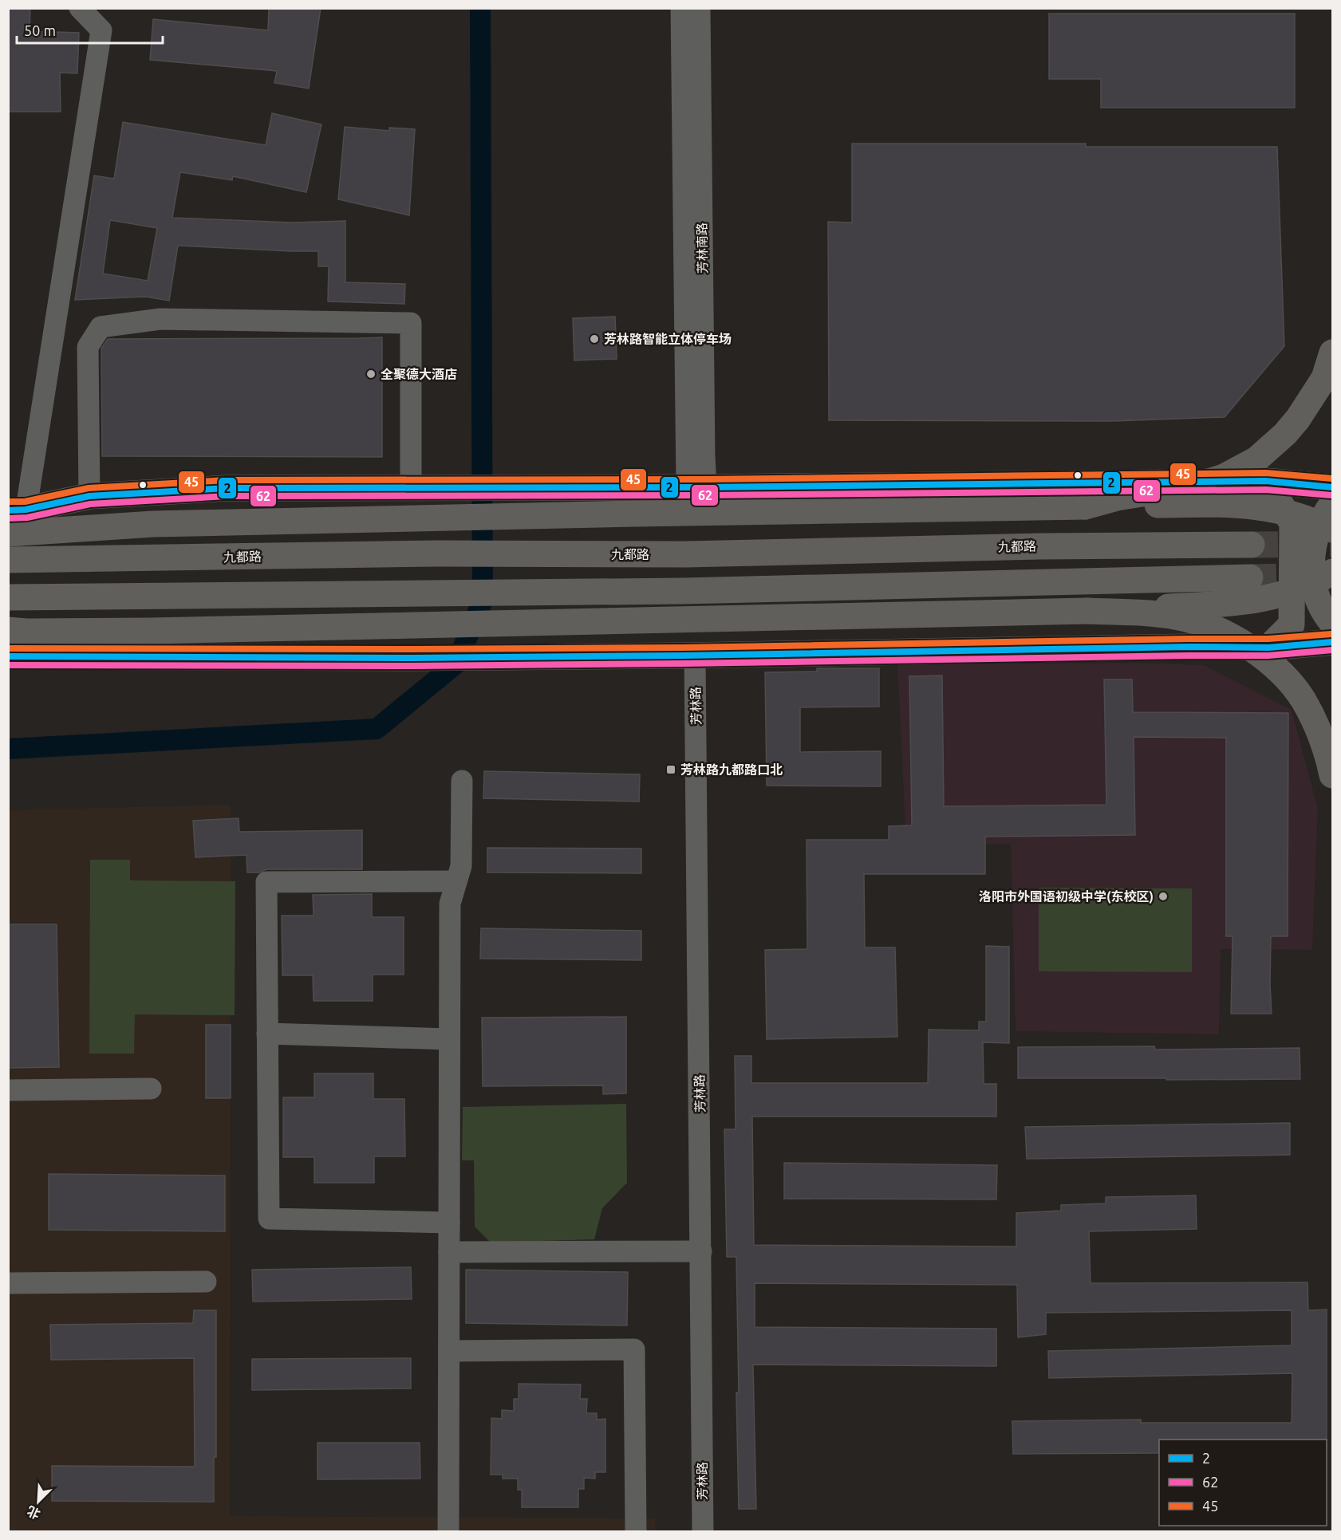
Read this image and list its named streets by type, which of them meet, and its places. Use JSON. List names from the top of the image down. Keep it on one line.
{"streets":{"main road":["九都路"],"street":["芳林南路","芳林路"]},"places":{"other":["芳林路智能立体停车场","全聚德大酒店","洛阳市外国语初级中学(东校区)"],"transit":["芳林路九都路口北"]},"lines":["transit line 45","transit line 2","transit line 62"],"legend":["2","62","45"],"scale_bar":"50 m","north":"bottom left"}
